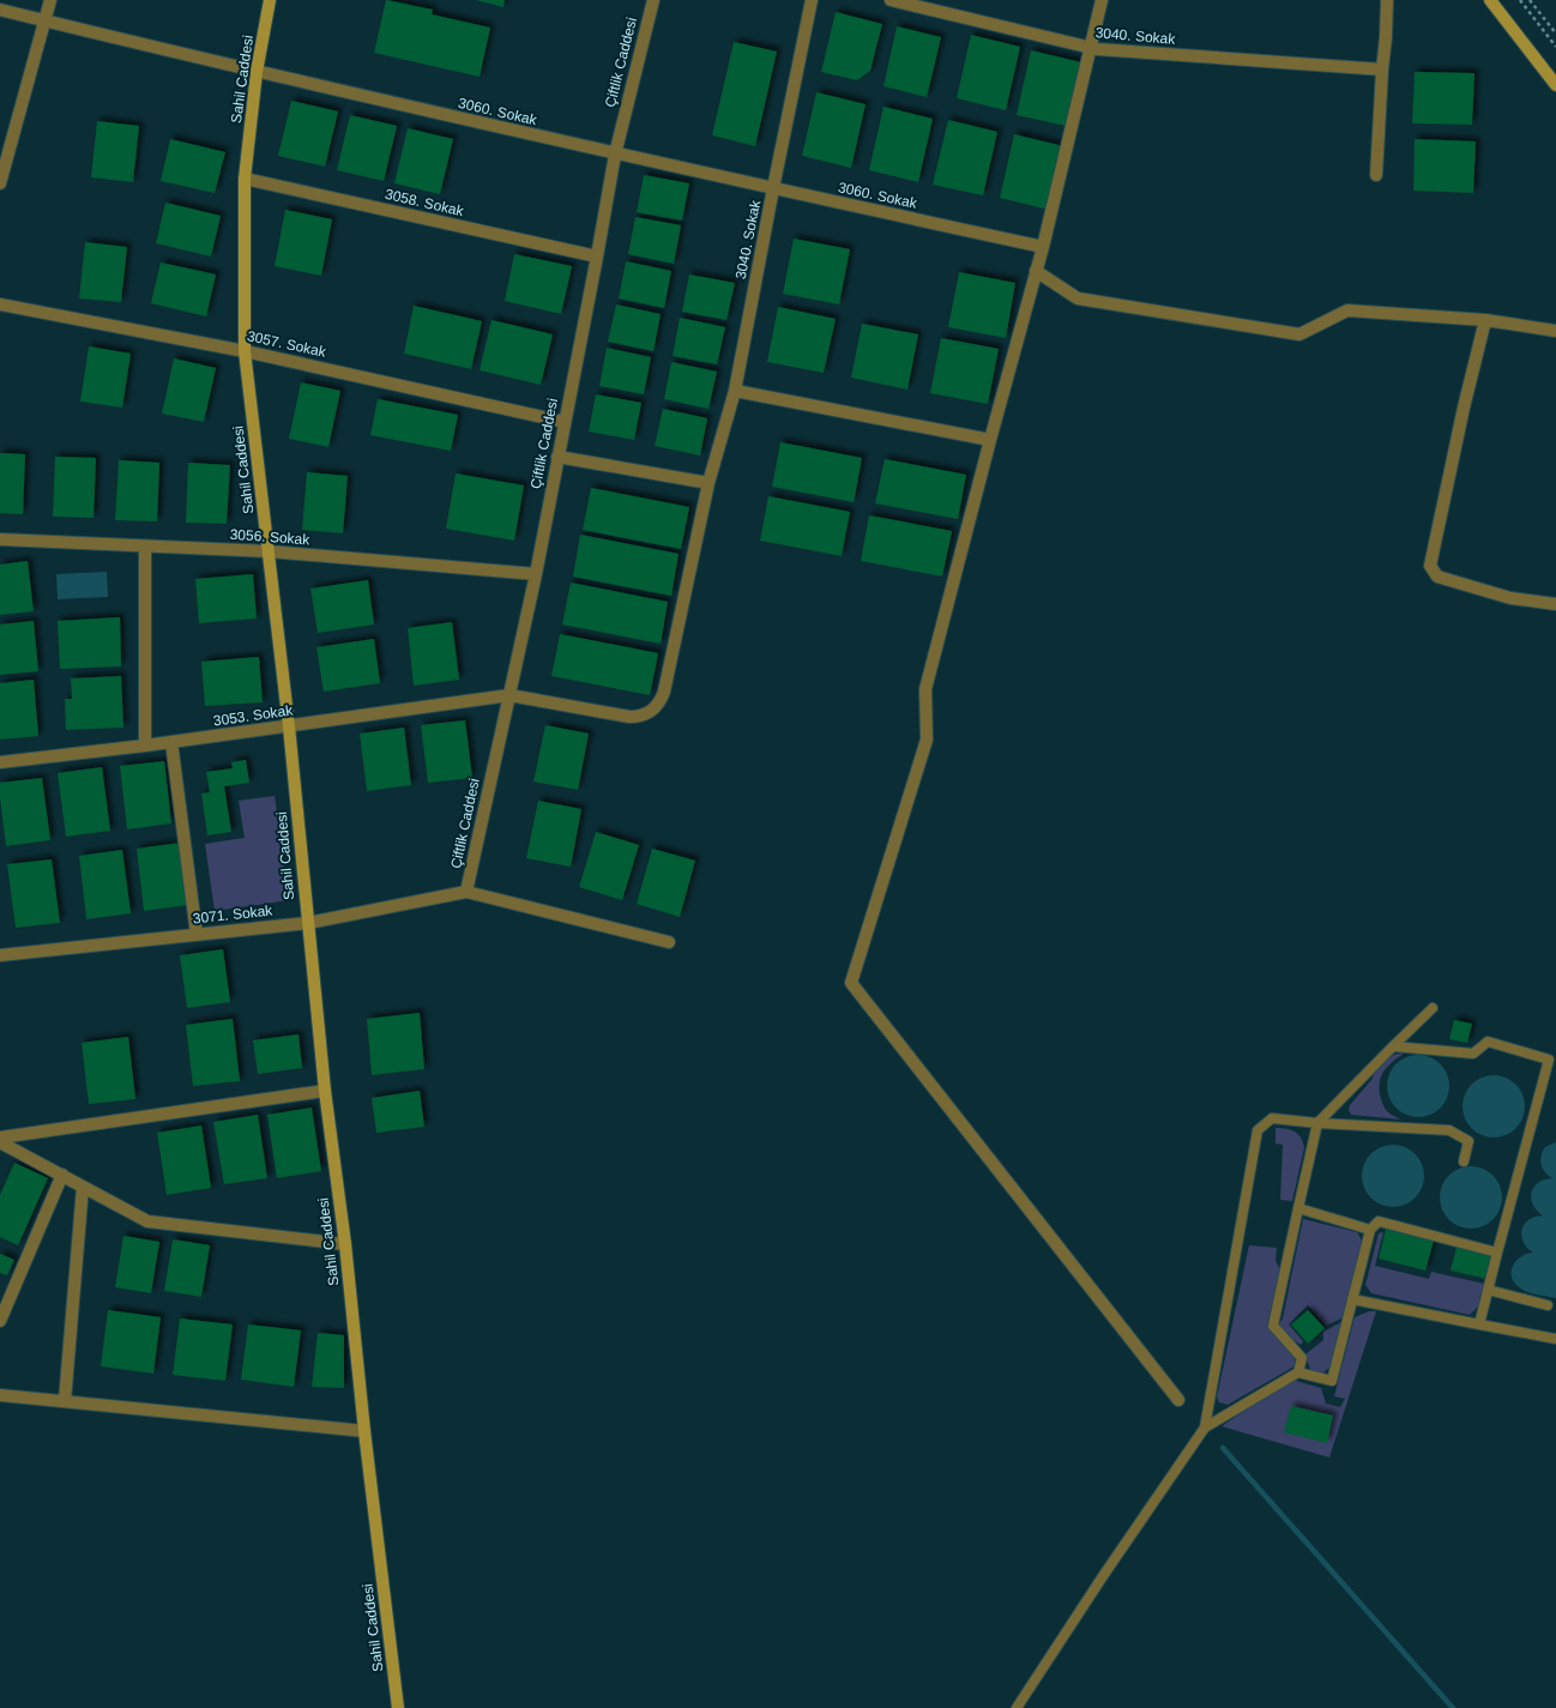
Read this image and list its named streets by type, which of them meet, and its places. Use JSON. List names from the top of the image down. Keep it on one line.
{"streets":{"street":["3040. Sokak","Çiftlik Caddesi","Sahil Caddesi","3060. Sokak","3058. Sokak","3057. Sokak","3056. Sokak","3053. Sokak","3071. Sokak"]},"crossings":[["3040. Sokak","3060. Sokak"],["3040. Sokak","3053. Sokak"],["Çiftlik Caddesi","3060. Sokak"],["Çiftlik Caddesi","3058. Sokak"],["Çiftlik Caddesi","3057. Sokak"],["Çiftlik Caddesi","3056. Sokak"],["Çiftlik Caddesi","3053. Sokak"],["Çiftlik Caddesi","3071. Sokak"],["Sahil Caddesi","3060. Sokak"],["Sahil Caddesi","3058. Sokak"],["Sahil Caddesi","3057. Sokak"],["Sahil Caddesi","3056. Sokak"],["Sahil Caddesi","3053. Sokak"],["Sahil Caddesi","3071. Sokak"]]}
